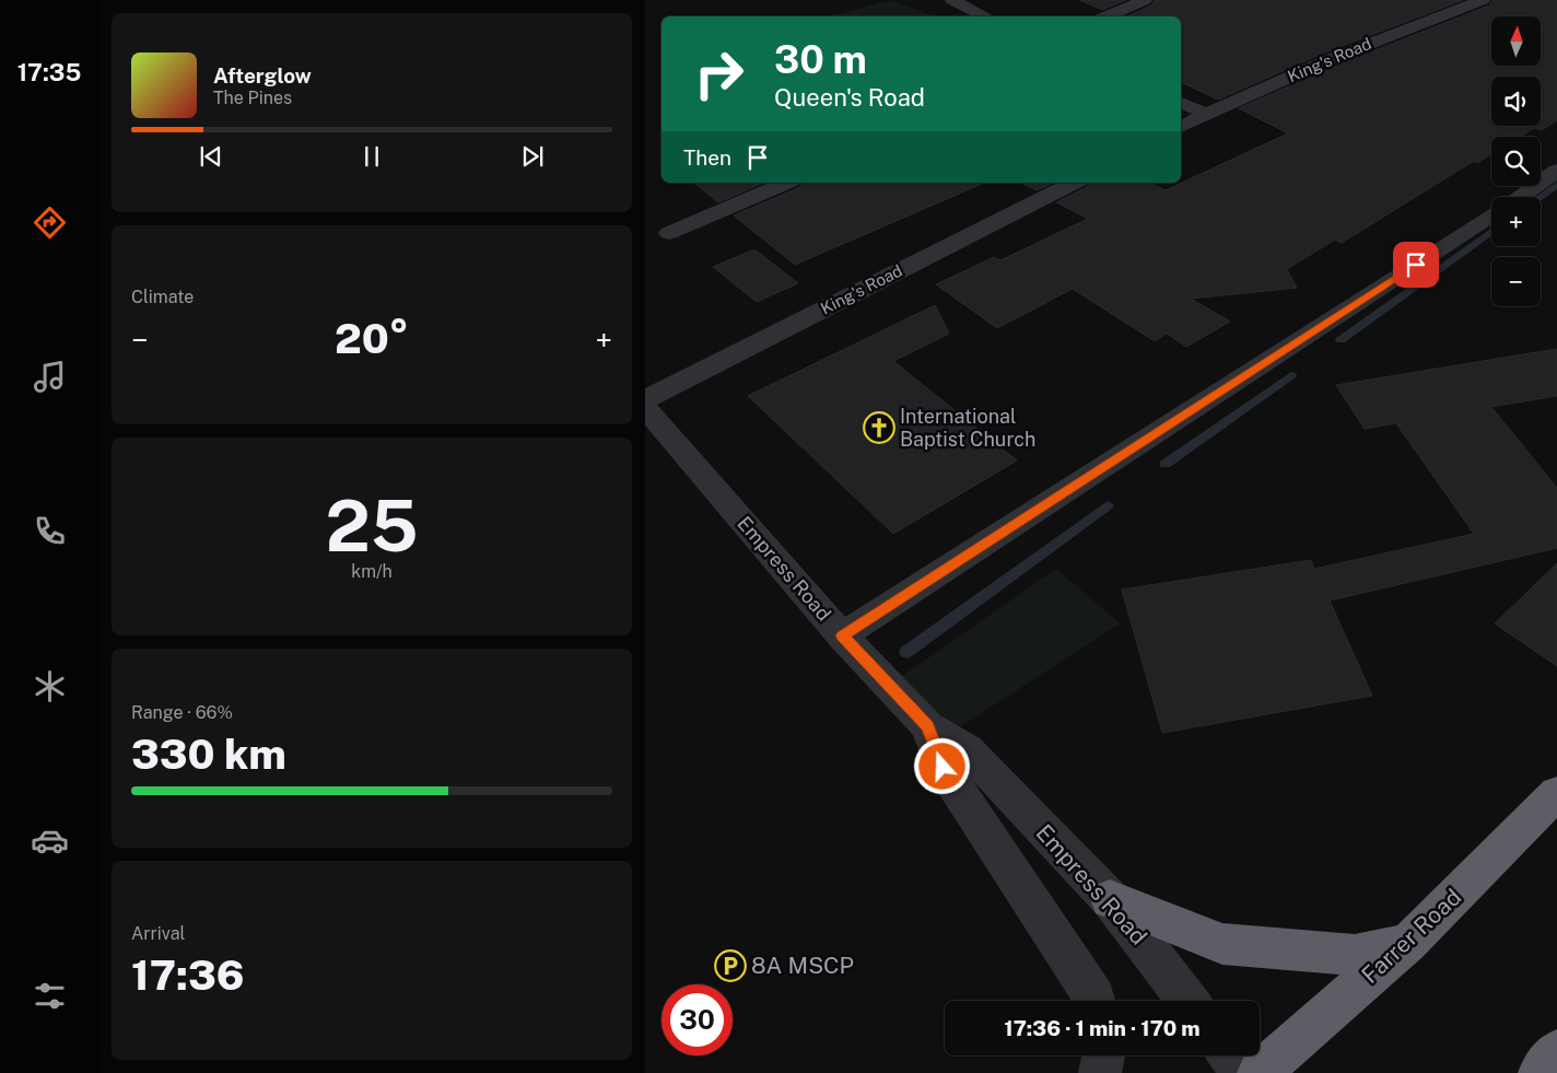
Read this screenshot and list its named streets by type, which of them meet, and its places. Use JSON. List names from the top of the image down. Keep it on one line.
{"streets":{"highway":["Farrer Road"],"street":["King's Road","Empress Road"]},"places":{"church":["International Baptist Church"],"parking":["8A MSCP"]},"north":"top","page":{"tabs":"17:35","map_buttons":["+","−"],"turn":["30 m","Queen's Road"],"song":["Afterglow","The Pines"],"then":"Then","tile":["Climate",["25","km/h"],["Range · 66%","330 km"],["Arrival","17:36"]],"heat":["−","20°","+"],"limit":"30","trip":"17:36 · 1 min · 170 m"}}
